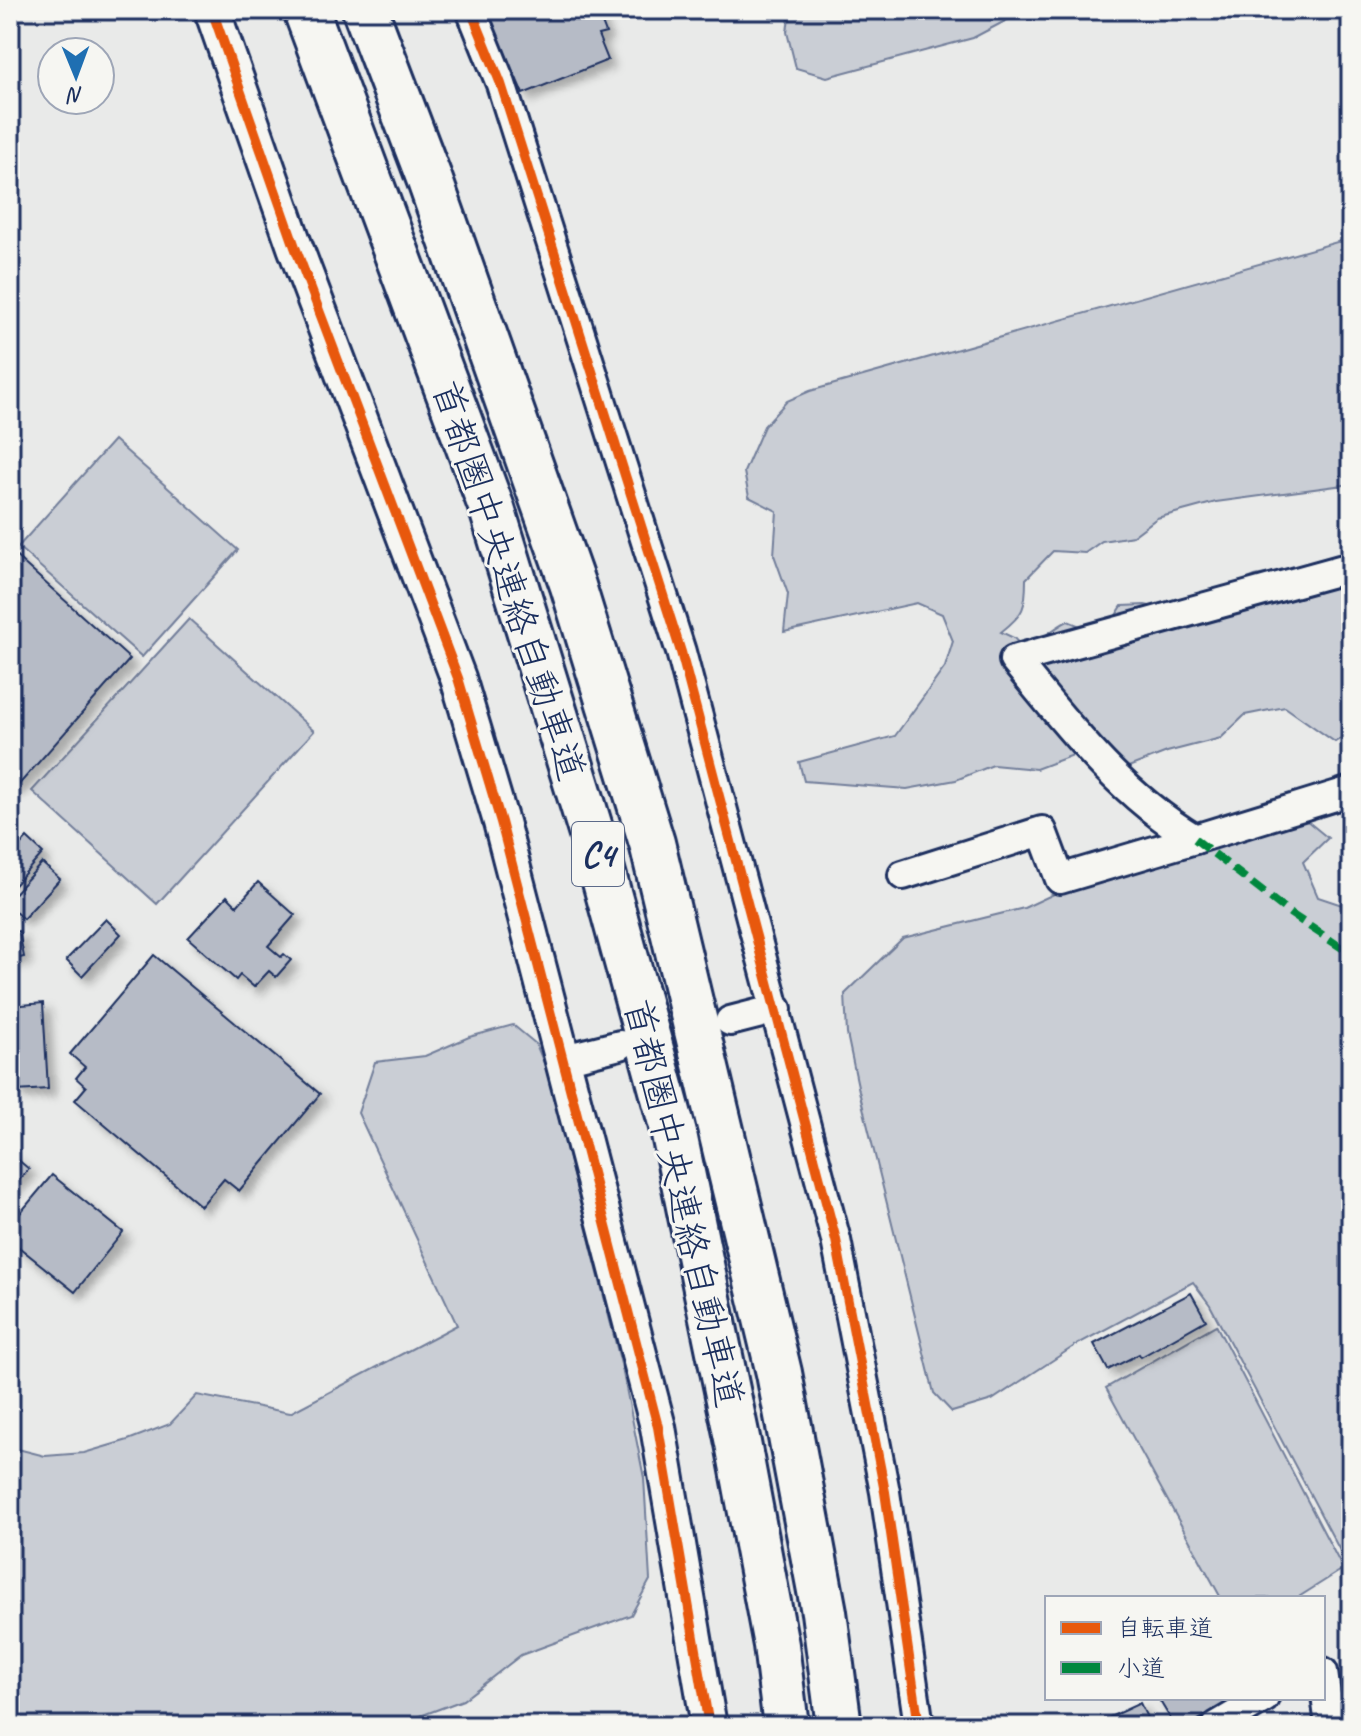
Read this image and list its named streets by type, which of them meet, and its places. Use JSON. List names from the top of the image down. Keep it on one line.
{"streets":{"highway":["首都圏中央連絡自動車道","C4"]},"legend":["自転車道","小道"],"north":"bottom"}
